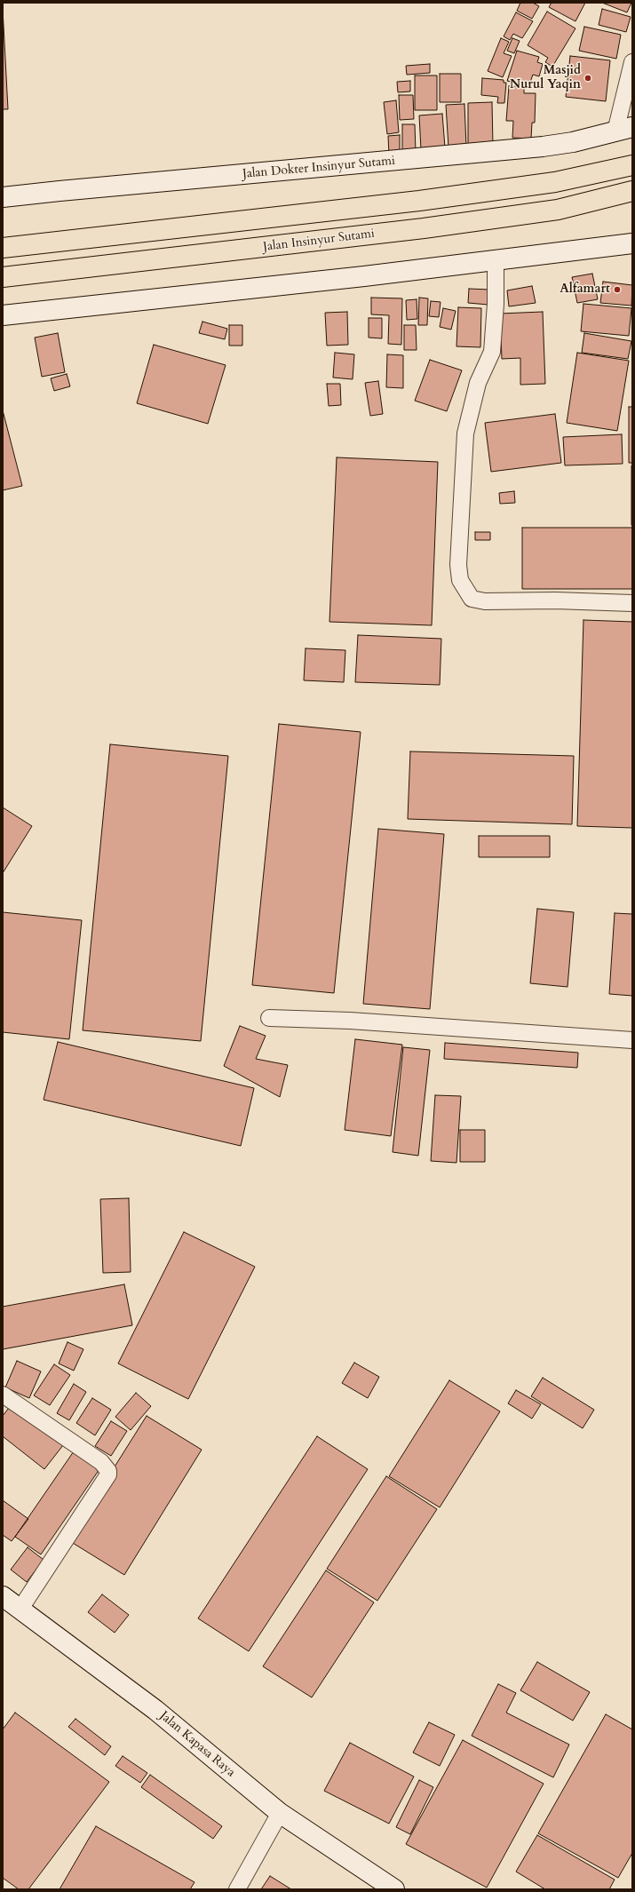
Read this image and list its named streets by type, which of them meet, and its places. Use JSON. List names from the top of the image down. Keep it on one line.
{"streets":{"highway":["Jalan Insinyur Sutami"],"street":["Jalan Dokter Insinyur Sutami","Jalan Kapasa Raya"]},"places":["Masjid Nurul Yaqin","Alfamart"]}
